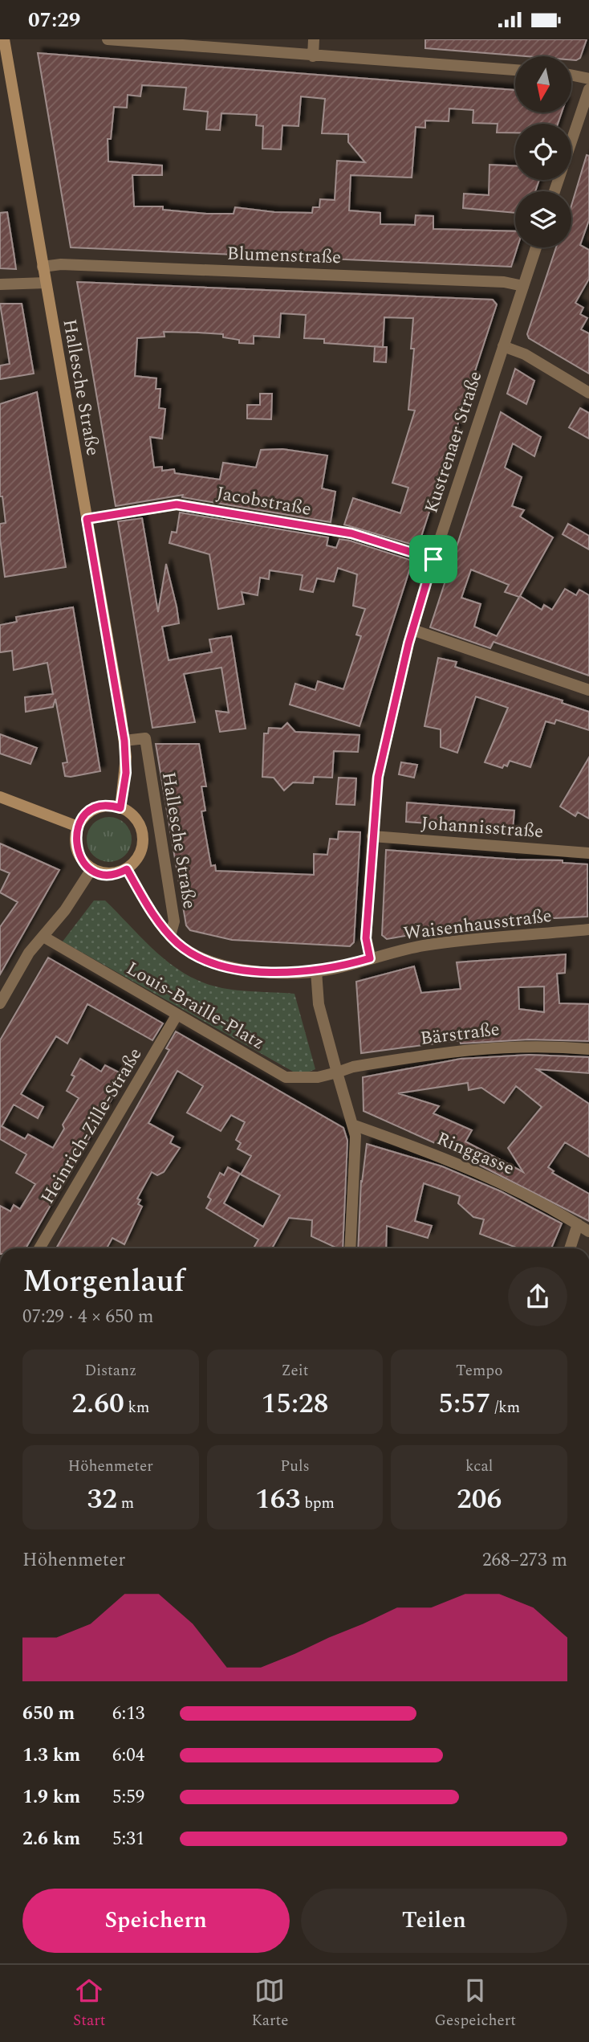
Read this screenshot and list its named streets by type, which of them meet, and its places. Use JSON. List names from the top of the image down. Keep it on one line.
{"streets":{"main road":["Hallesche Straße"],"street":["Blumenstraße","Kustrenaer Straße","Jacobstraße","Johannisstraße","Waisenhausstraße","Louis-Braille-Platz","Bärstraße","Heinrich-Zille-Straße","Ringgasse"]},"crossings":[["Blumenstraße","Hallesche Straße"],["Blumenstraße","Kustrenaer Straße"],["Hallesche Straße","Jacobstraße"],["Kustrenaer Straße","Jacobstraße"],["Kustrenaer Straße","Johannisstraße"],["Kustrenaer Straße","Waisenhausstraße"],["Louis-Braille-Platz","Bärstraße"],["Louis-Braille-Platz","Heinrich-Zille-Straße"]],"north":"bottom","page":{"status":"07:29","heading":["Morgenlauf","07:29 · 4 × 650 m"],"stats":[["Distanz","2.60 km"],["Zeit","15:28"],["Tempo","5:57 /km"],["Höhenmeter","32 m"],["Puls","163 bpm"],["kcal","206"]],"chart":["Höhenmeter","268–273 m"],"list":[{"name":"650 m","note":"6:13"},{"name":"1.3 km","note":"6:04"},{"name":"1.9 km","note":"5:59"},{"name":"2.6 km","note":"5:31"}],"buttons":["Speichern","Teilen"],"tabs":["Start","Karte","Gespeichert"]}}
